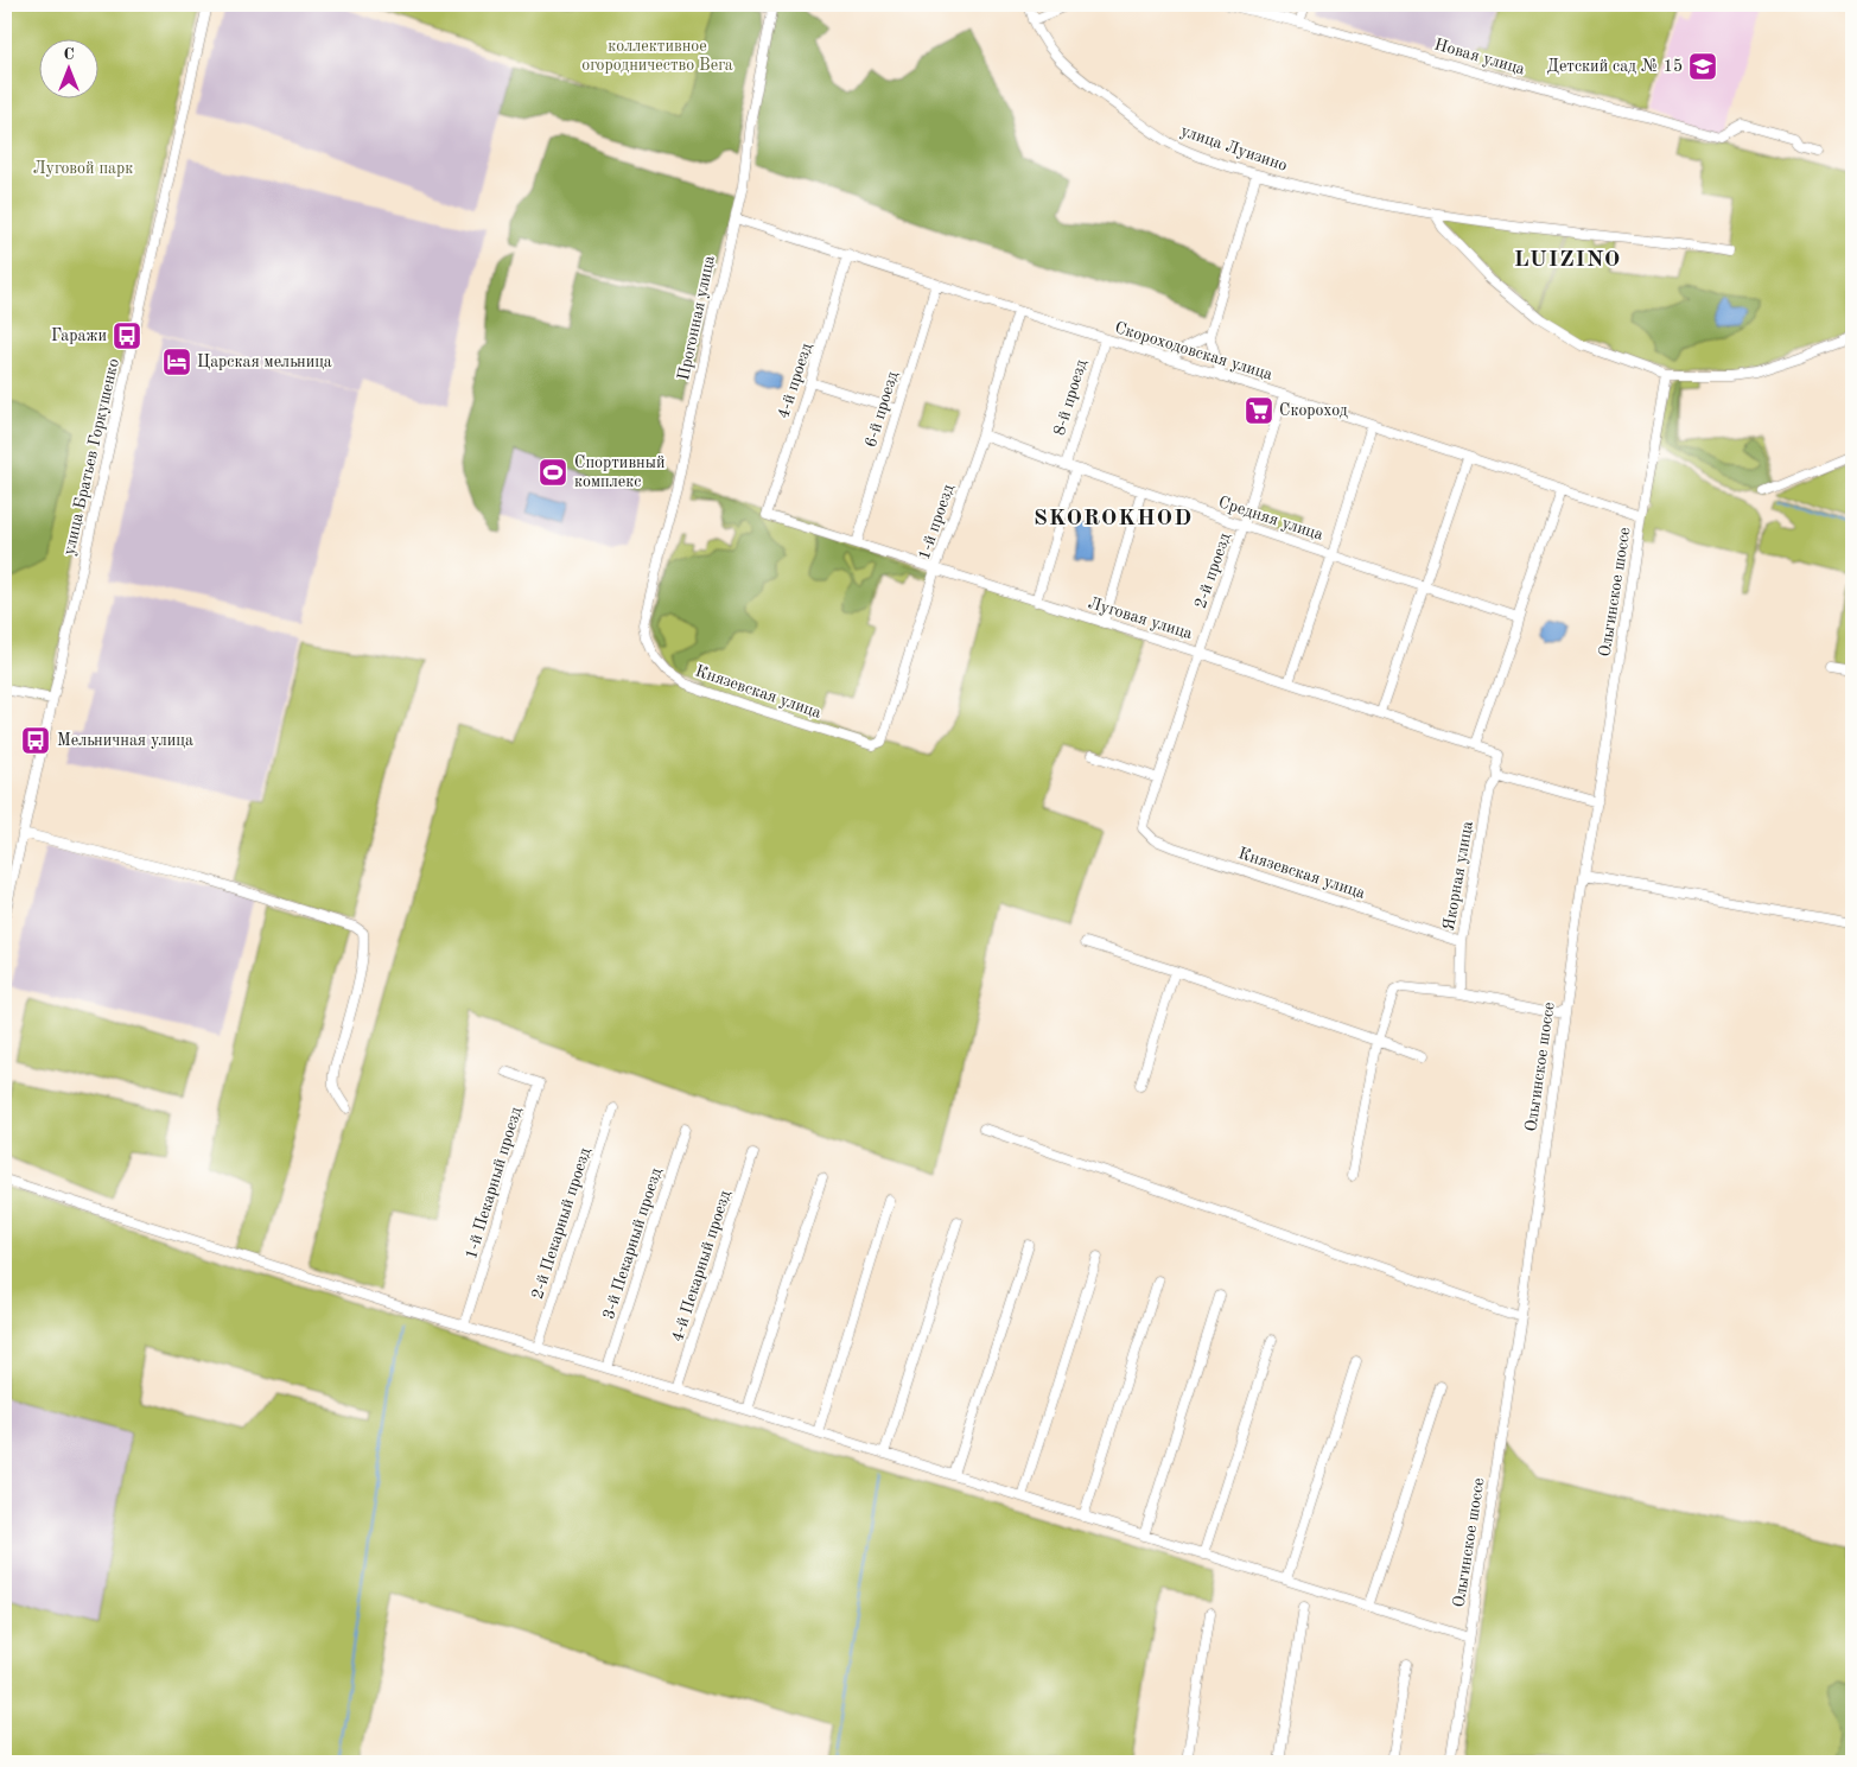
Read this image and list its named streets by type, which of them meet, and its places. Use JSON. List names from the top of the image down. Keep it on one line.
{"streets":{"street":["Новая улица","улица Луизино","Прогонная улица","Скороходовская улица","4-й проезд","8-й проезд","6-й проезд","улица Братьев Горкушенко","Средняя улица","1-й проезд","2-й проезд","Ольгинское шоссе","Луговая улица","Князевская улица","Якорная улица","1-й Пекарный проезд","2-й Пекарный проезд","3-й Пекарный проезд","4-й Пекарный проезд"]},"crossings":[["Прогонная улица","Скороходовская улица"],["Прогонная улица","Князевская улица"],["Скороходовская улица","4-й проезд"],["Скороходовская улица","8-й проезд"],["Скороходовская улица","6-й проезд"],["Скороходовская улица","1-й проезд"],["Скороходовская улица","2-й проезд"],["Скороходовская улица","Ольгинское шоссе"],["4-й проезд","Луговая улица"],["8-й проезд","Средняя улица"],["6-й проезд","Луговая улица"],["Средняя улица","1-й проезд"],["Средняя улица","2-й проезд"],["1-й проезд","Луговая улица"],["1-й проезд","Князевская улица"],["2-й проезд","Луговая улица"],["2-й проезд","Князевская улица"],["Ольгинское шоссе","Луговая улица"],["Луговая улица","Якорная улица"],["Князевская улица","Якорная улица"]],"districts":["LUIZINO","SKOROKHOD"],"parks":["коллективное огородничество Вега","Луговой парк"],"places":{"school or university":["Детский сад № 15"],"bus stop":["Гаражи","Мельничная улица"],"hotel":["Царская мельница"],"supermarket":["Скороход"],"sports":["Спортивный комплекс"]},"north":"top"}
